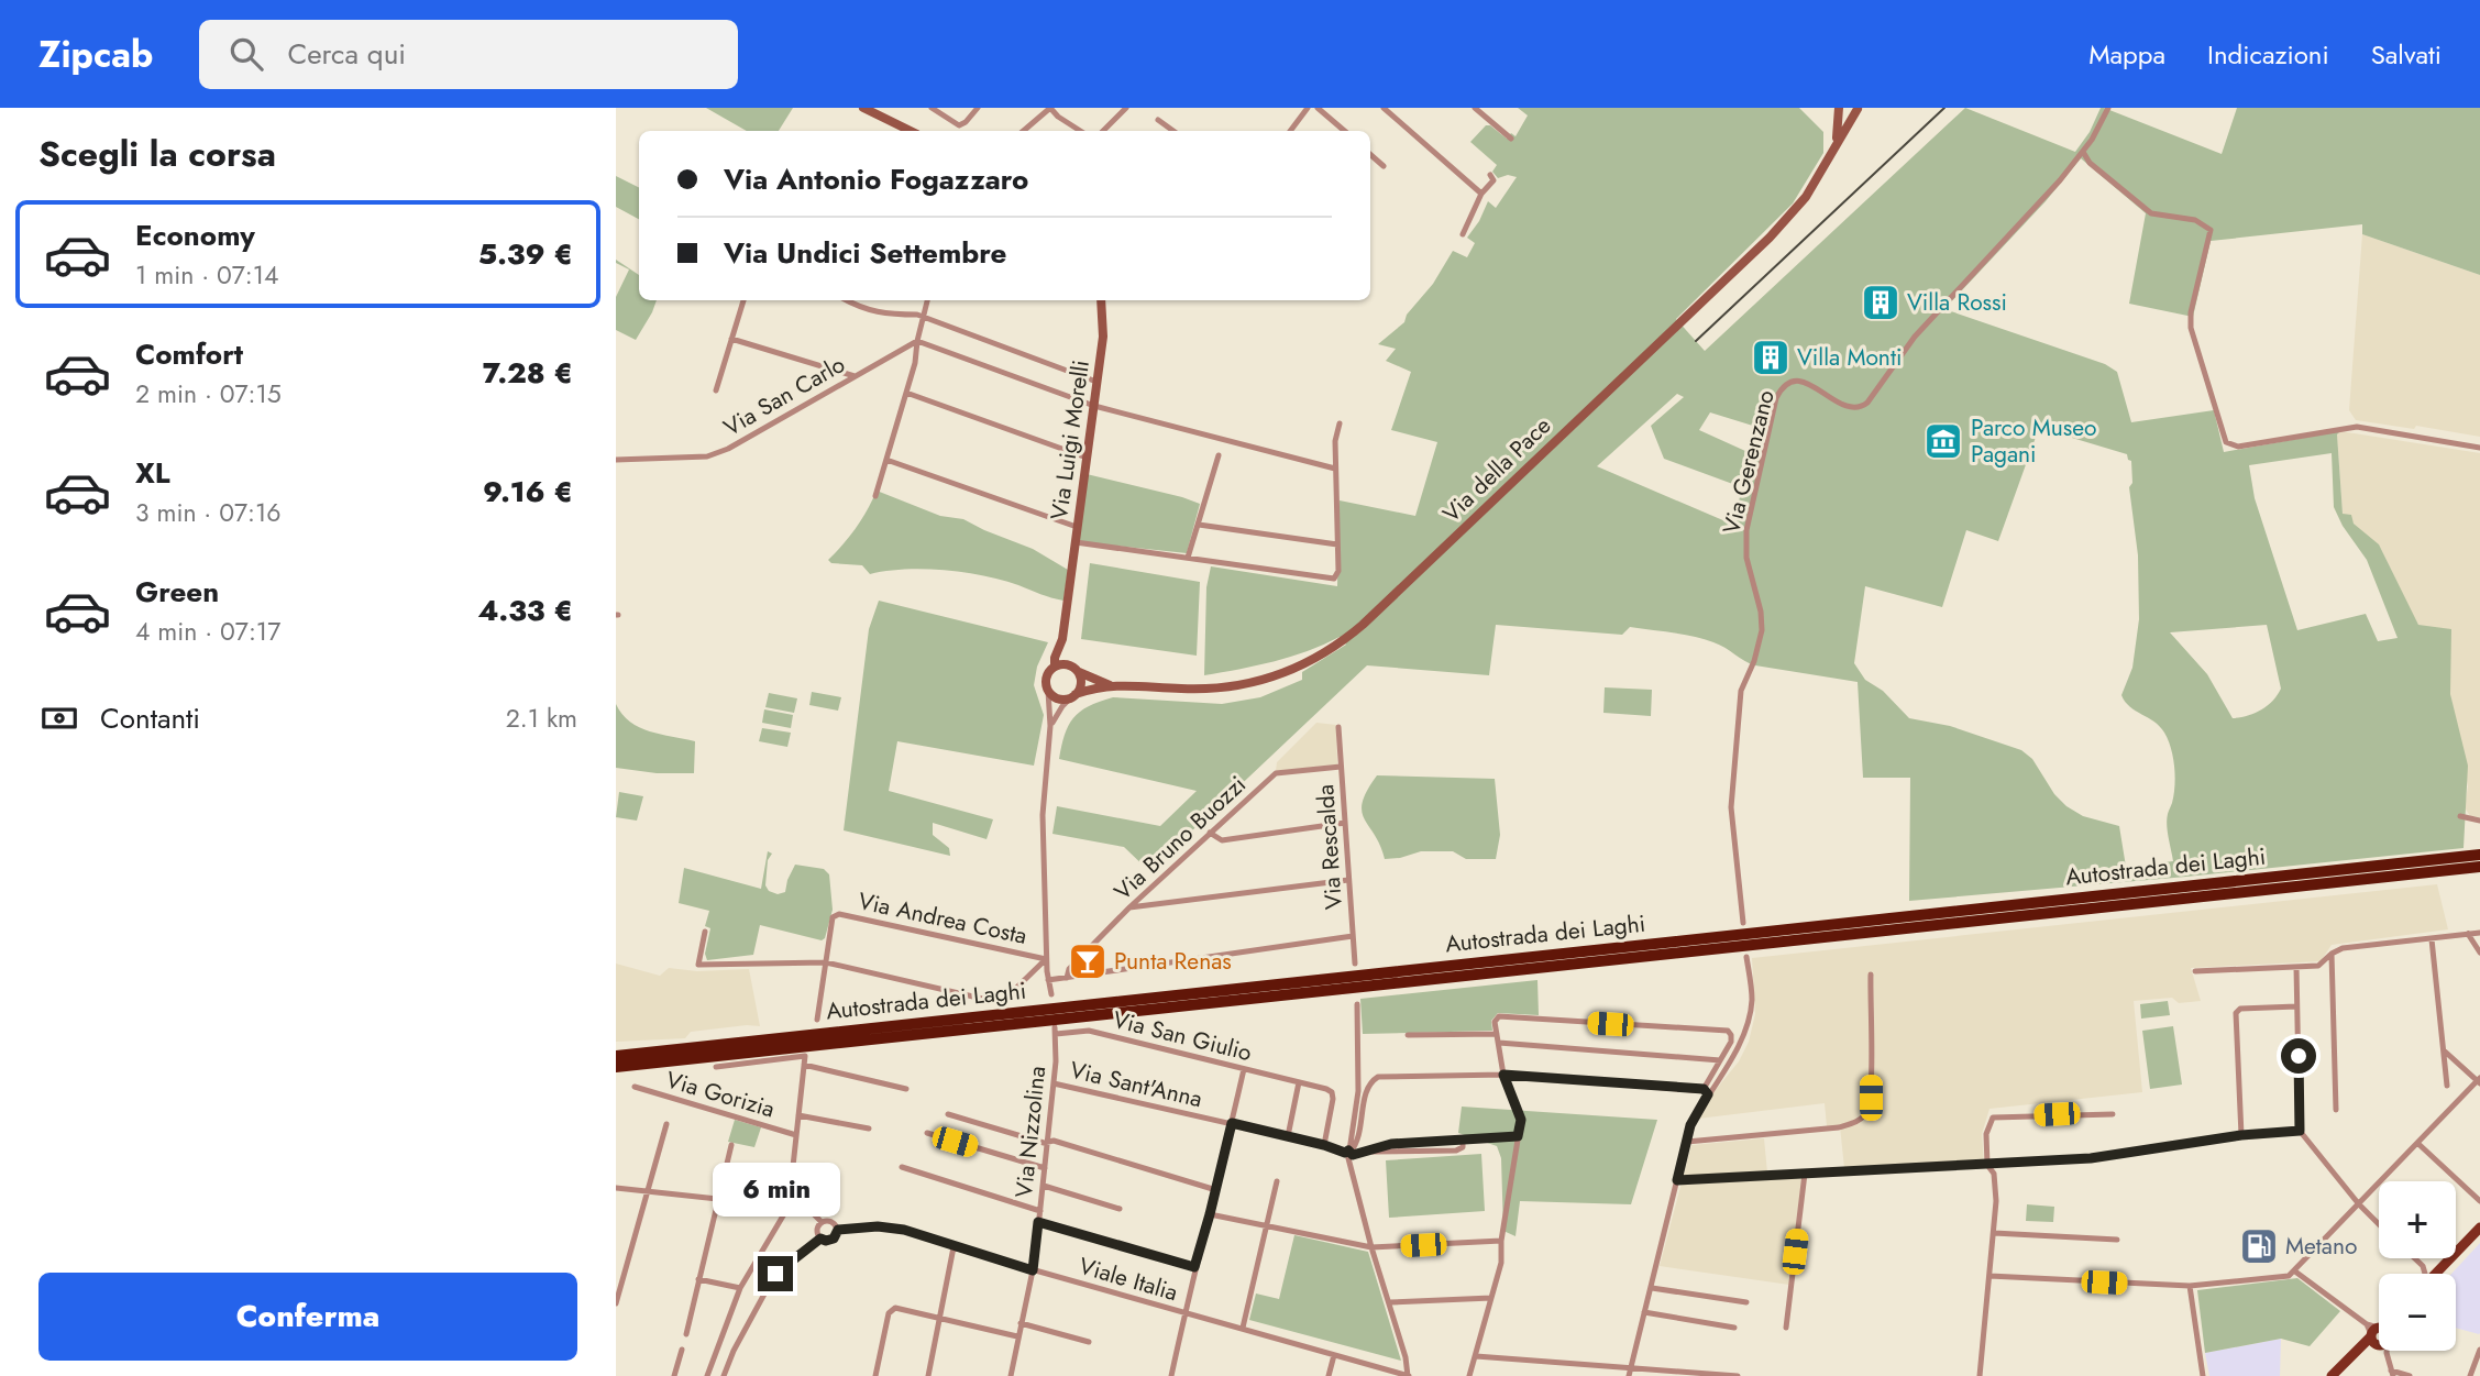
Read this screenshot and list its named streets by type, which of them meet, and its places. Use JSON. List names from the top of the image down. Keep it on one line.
{"streets":{"highway":["Autostrada dei Laghi"],"main road":["Via Luigi Morelli","Via della Pace"],"street":["Via San Carlo","Via Gerenzano","Via Bruno Buozzi","Via Rescalda","Via Andrea Costa","Via San Giulio","Via Sant'Anna","Via Gorizia","Via Nizzolina","Viale Italia"]},"crossings":[["Via Bruno Buozzi","Via Rescalda"],["Via San Giulio","Via Sant'Anna"],["Via San Giulio","Via Nizzolina"],["Via Sant'Anna","Via Nizzolina"],["Via Nizzolina","Viale Italia"]],"places":{"building":["Villa Rossi","Villa Monti"],"museum":["Parco Museo Pagani"],"bar":["Punta Renas"],"fuel station":["Metano"]},"page":{"header":"Zipcab","search":"Cerca qui","nav":["Mappa","Indicazioni","Salvati"],"heading":"Scegli la corsa","banner":["Via Antonio Fogazzaro","Via Undici Settembre"],"list":[{"name":"Economy","note":"1 min · 07:14","value":"5.39 €"},{"name":"Comfort","note":"2 min · 07:15","value":"7.28 €"},{"name":"XL","note":"3 min · 07:16","value":"9.16 €"},{"name":"Green","note":"4 min · 07:17","value":"4.33 €"}],"pay":["Contanti","2.1 km"],"bubble":"6 min","map_buttons":["+","−"],"buttons":"Conferma"}}
